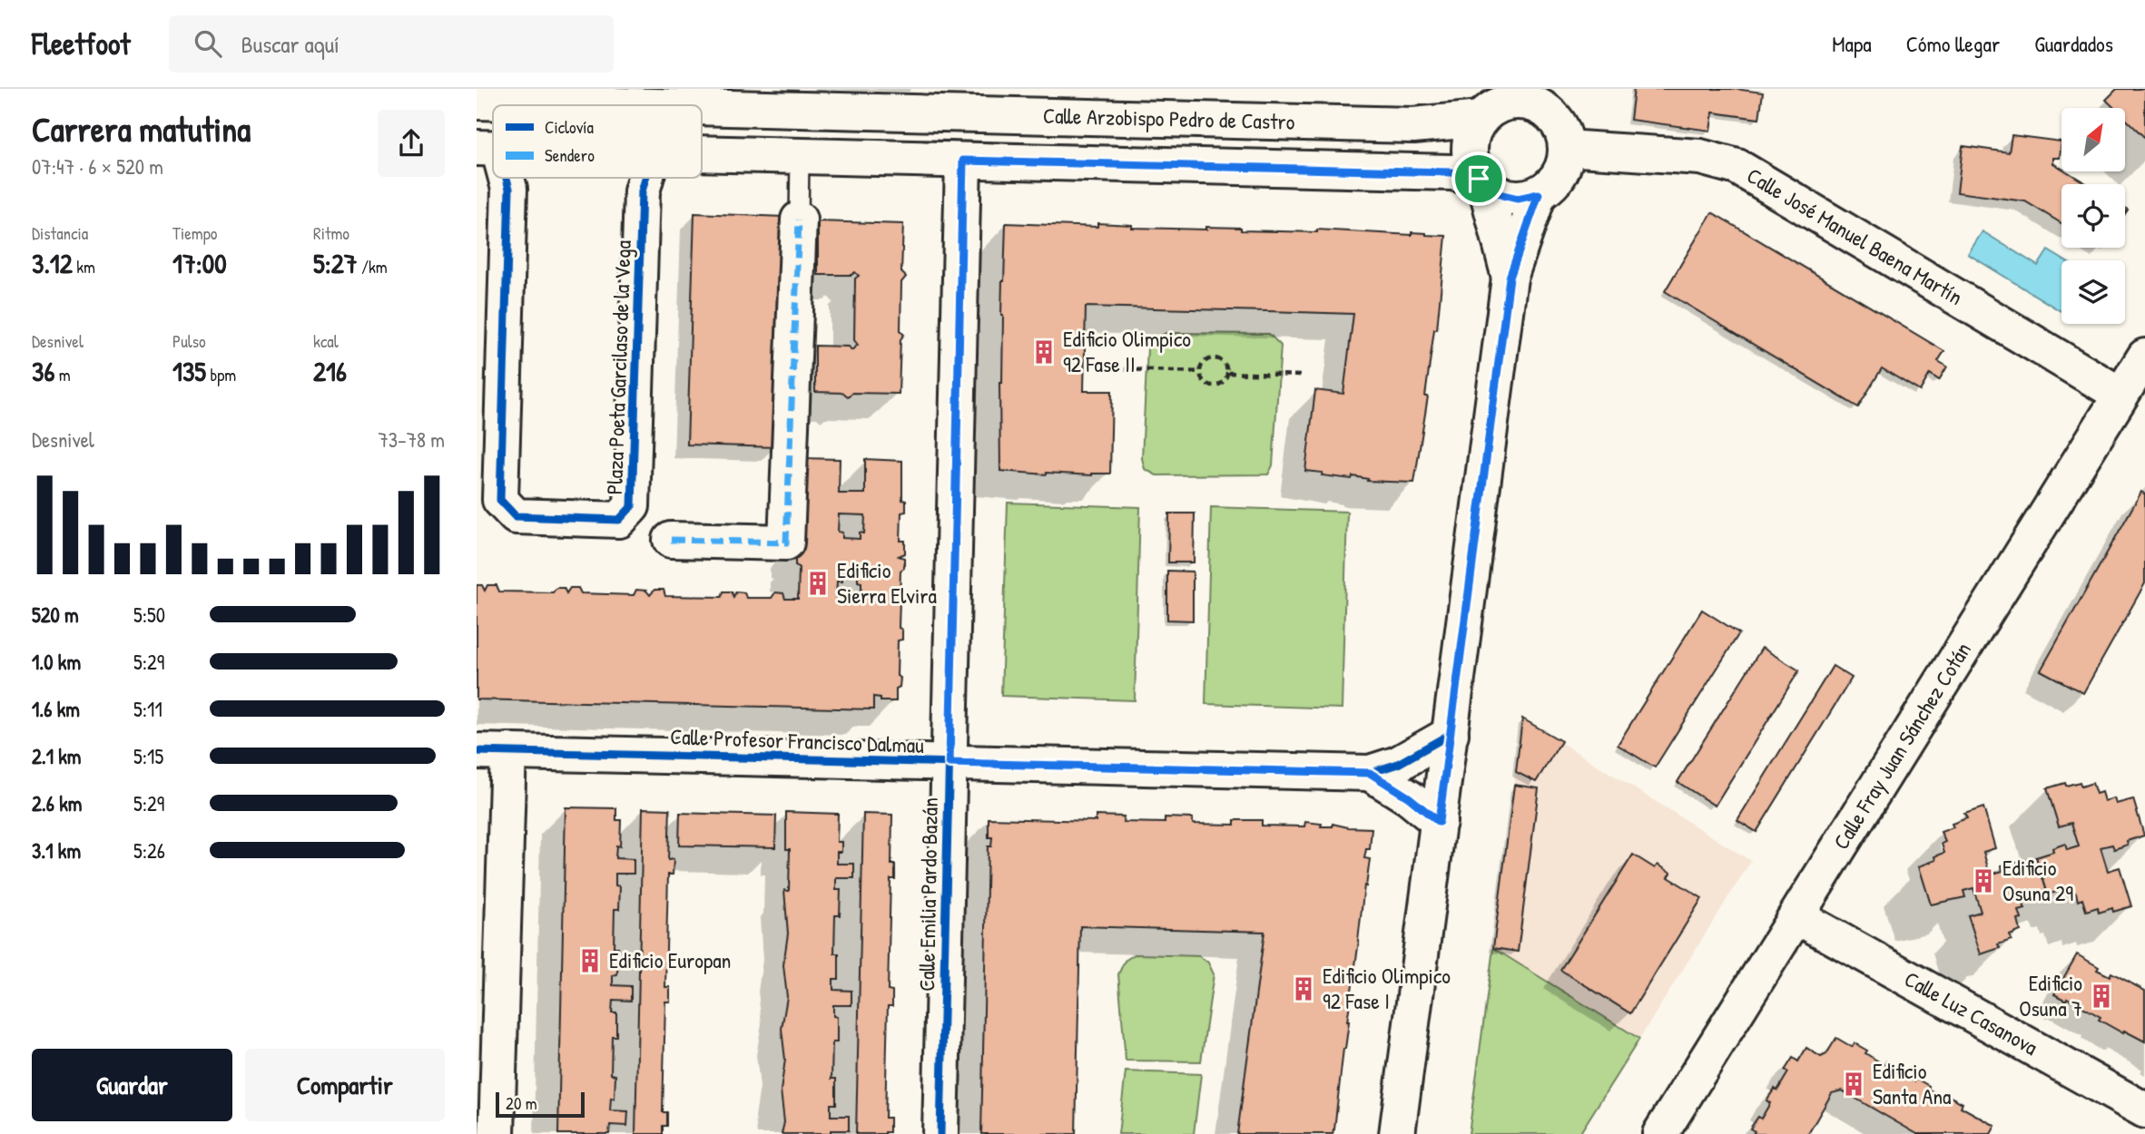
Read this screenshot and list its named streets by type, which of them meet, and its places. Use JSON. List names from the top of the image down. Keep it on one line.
{"streets":{"main road":["Calle Arzobispo Pedro de Castro","Calle José Manuel Baena Martín","Plaza Poeta Garcilaso de la Vega","Calle Profesor Francisco Dalmau","Calle Fray Juan Sánchez Cotán","Calle Emilia Pardo Bazán","Calle Luz Casanova"]},"crossings":[["Calle Arzobispo Pedro de Castro","Calle José Manuel Baena Martín"],["Calle Arzobispo Pedro de Castro","Calle Emilia Pardo Bazán"],["Calle José Manuel Baena Martín","Calle Fray Juan Sánchez Cotán"],["Calle Profesor Francisco Dalmau","Calle Emilia Pardo Bazán"],["Calle Fray Juan Sánchez Cotán","Calle Luz Casanova"]],"places":{"building":["Edificio Olimpico 92 Fase II","Edificio Sierra Elvira","Edificio Osuna 29","Edificio Europan","Edificio Olimpico 92 Fase I","Edificio Osuna 7","Edificio Santa Ana"]},"legend":["Ciclovía","Sendero"],"scale_bar":"20 m","north":"top right","page":{"header":"Fleetfoot","search":"Buscar aquí","nav":["Mapa","Cómo llegar","Guardados"],"heading":["Carrera matutina","07:47 · 6 × 520 m"],"stats":[["Distancia","3.12 km"],["Tiempo","17:00"],["Ritmo","5:27 /km"],["Desnivel","36 m"],["Pulso","135 bpm"],["kcal","216"]],"chart":["Desnivel","73–78 m"],"list":[{"name":"520 m","note":"5:50"},{"name":"1.0 km","note":"5:29"},{"name":"1.6 km","note":"5:11"},{"name":"2.1 km","note":"5:15"},{"name":"2.6 km","note":"5:29"},{"name":"3.1 km","note":"5:26"}],"buttons":["Guardar","Compartir"],"scale":"20 m"}}
